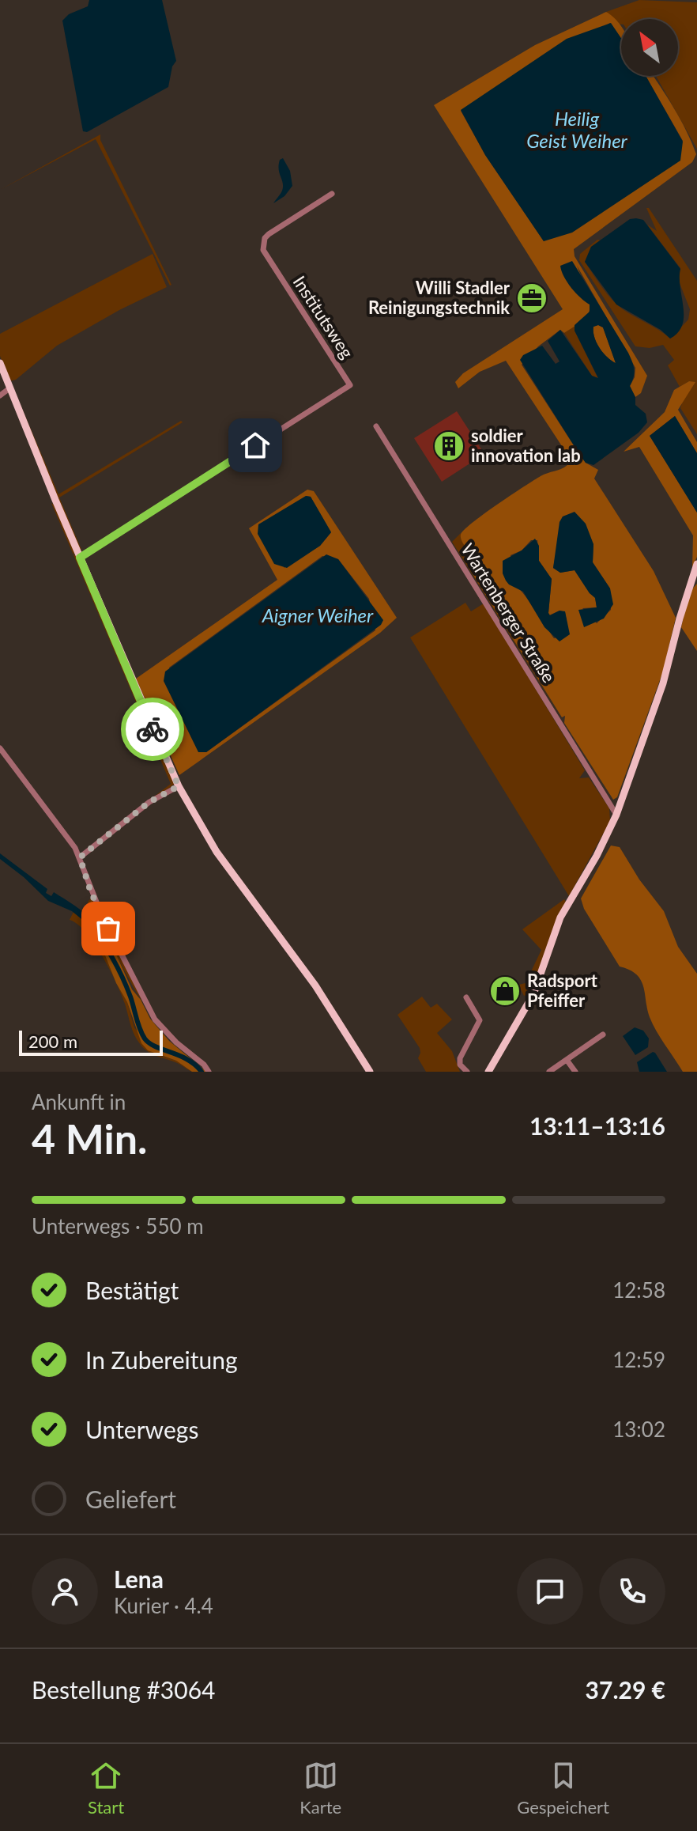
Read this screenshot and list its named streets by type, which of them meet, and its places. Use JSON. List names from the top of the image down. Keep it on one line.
{"streets":{"street":["Institutsweg","Wartenberger Straße"]},"water":["Heilig Geist Weiher","Aigner Weiher"],"places":{"office":["Willi Stadler Reinigungstechnik"],"building":["soldier innovation lab"],"shop":["Radsport Pfeiffer"]},"scale_bar":"200 m","north":"top left","page":{"scale":"200 m","heading":["4 Min.","Ankunft in","13:11–13:16"],"panel":["Lena","Kurier · 4.4","Bestellung #3064","37.29 €"],"bar":"Unterwegs · 550 m","list":[["Bestätigt","12:58"],["In Zubereitung","12:59"],["Unterwegs","13:02"],"Geliefert"],"tabs":["Start","Karte","Gespeichert"]}}
